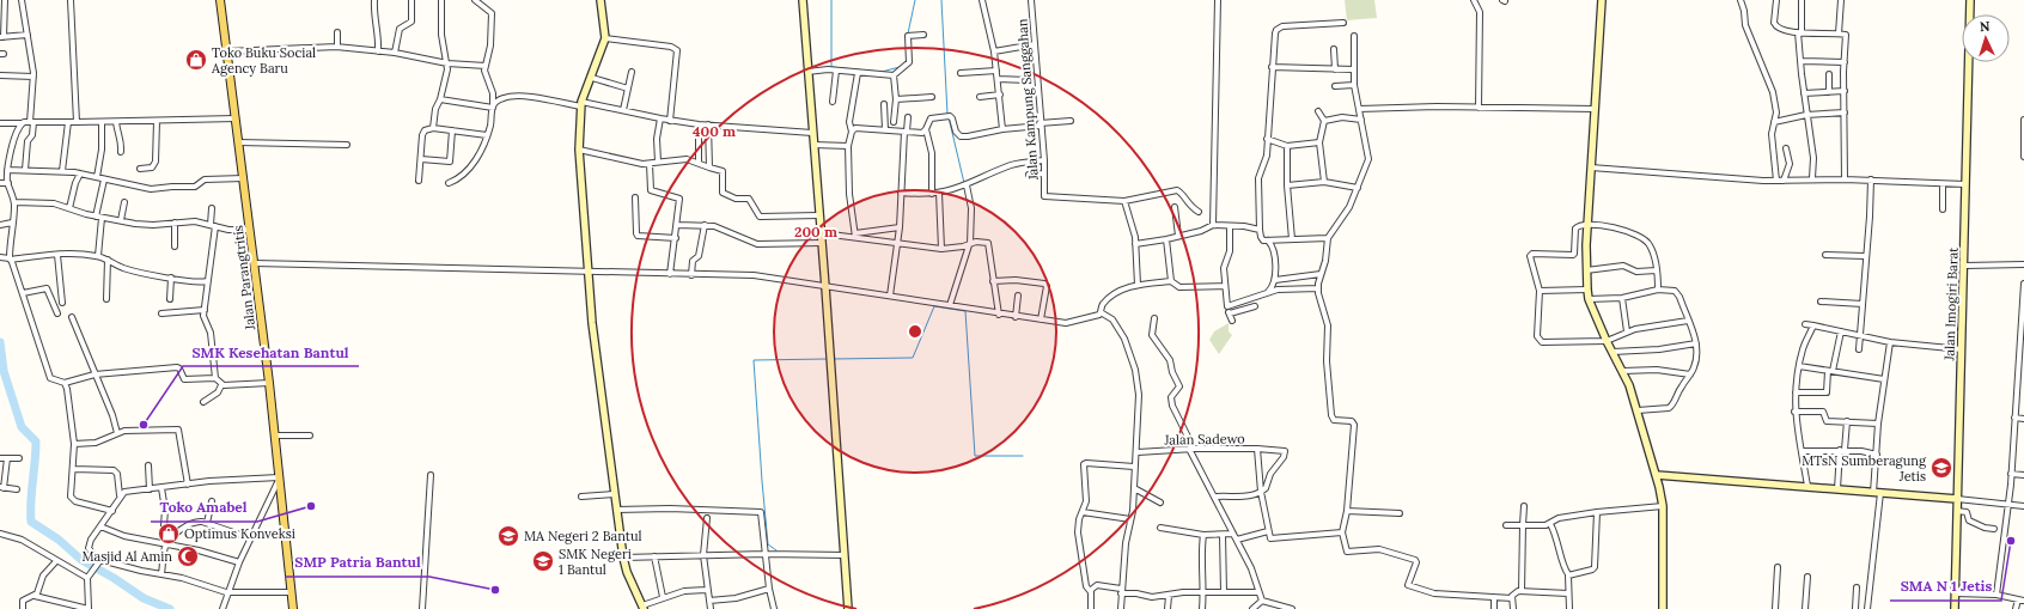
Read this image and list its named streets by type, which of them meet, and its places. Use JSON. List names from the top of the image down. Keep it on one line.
{"streets":{"main road":["Jalan Parangtritis"],"street":["Jalan Kampung Sanggahan","Jalan Imogiri Barat","Jalan Sadewo"]},"places":{"shop":["Toko Buku Social Agency Baru","Optimus Konveksi"],"other":["SMK Kesehatan Bantul","Toko Amabel","SMA N 1 Jetis","SMP Patria Bantul"],"school or university":["MTsN Sumberagung Jetis","MA Negeri 2 Bantul","SMK Negeri 1 Bantul"],"mosque":["Masjid Al Amin"]},"north":"top","rings":["400 m","200 m"]}
